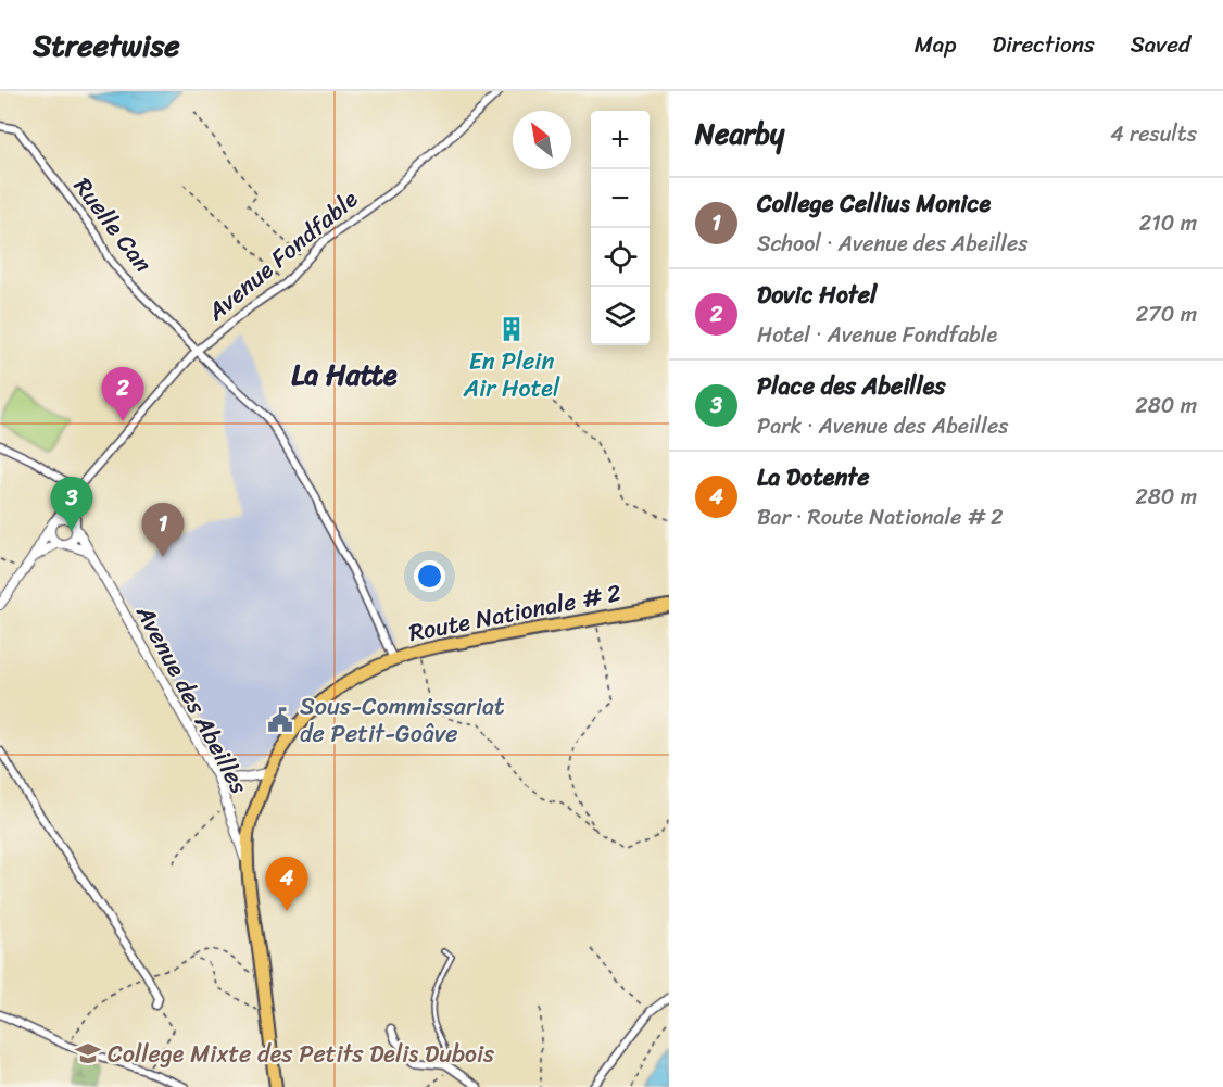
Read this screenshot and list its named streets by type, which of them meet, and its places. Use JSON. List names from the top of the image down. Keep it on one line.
{"streets":{"main road":["Route Nationale # 2"],"street":["Ruelle Can","Avenue Fondfable","Avenue des Abeilles"]},"crossings":[["Ruelle Can","Avenue Fondfable"],["Ruelle Can","Route Nationale # 2"],["Avenue Fondfable","Avenue des Abeilles"],["Route Nationale # 2","Avenue des Abeilles"]],"districts":["La Hatte"],"places":{"building":["En Plein Air Hotel"],"public building":["Sous-Commissariat de Petit-Goâve"],"school or university":["College Mixte des Petits Delis Dubois"]},"north":"top left","page":{"header":"Streetwise","nav":["Map","Directions","Saved"],"heading":["Nearby","4 results"],"map_buttons":["+","−"],"list":[{"mark":"1","name":"College Cellius Monice","note":"School · Avenue des Abeilles","value":"210 m"},{"mark":"2","name":"Dovic Hotel","note":"Hotel · Avenue Fondfable","value":"270 m"},{"mark":"3","name":"Place des Abeilles","note":"Park · Avenue des Abeilles","value":"280 m"},{"mark":"4","name":"La Dotente","note":"Bar · Route Nationale # 2","value":"280 m"}],"pins":["2","3","1","4"]}}
